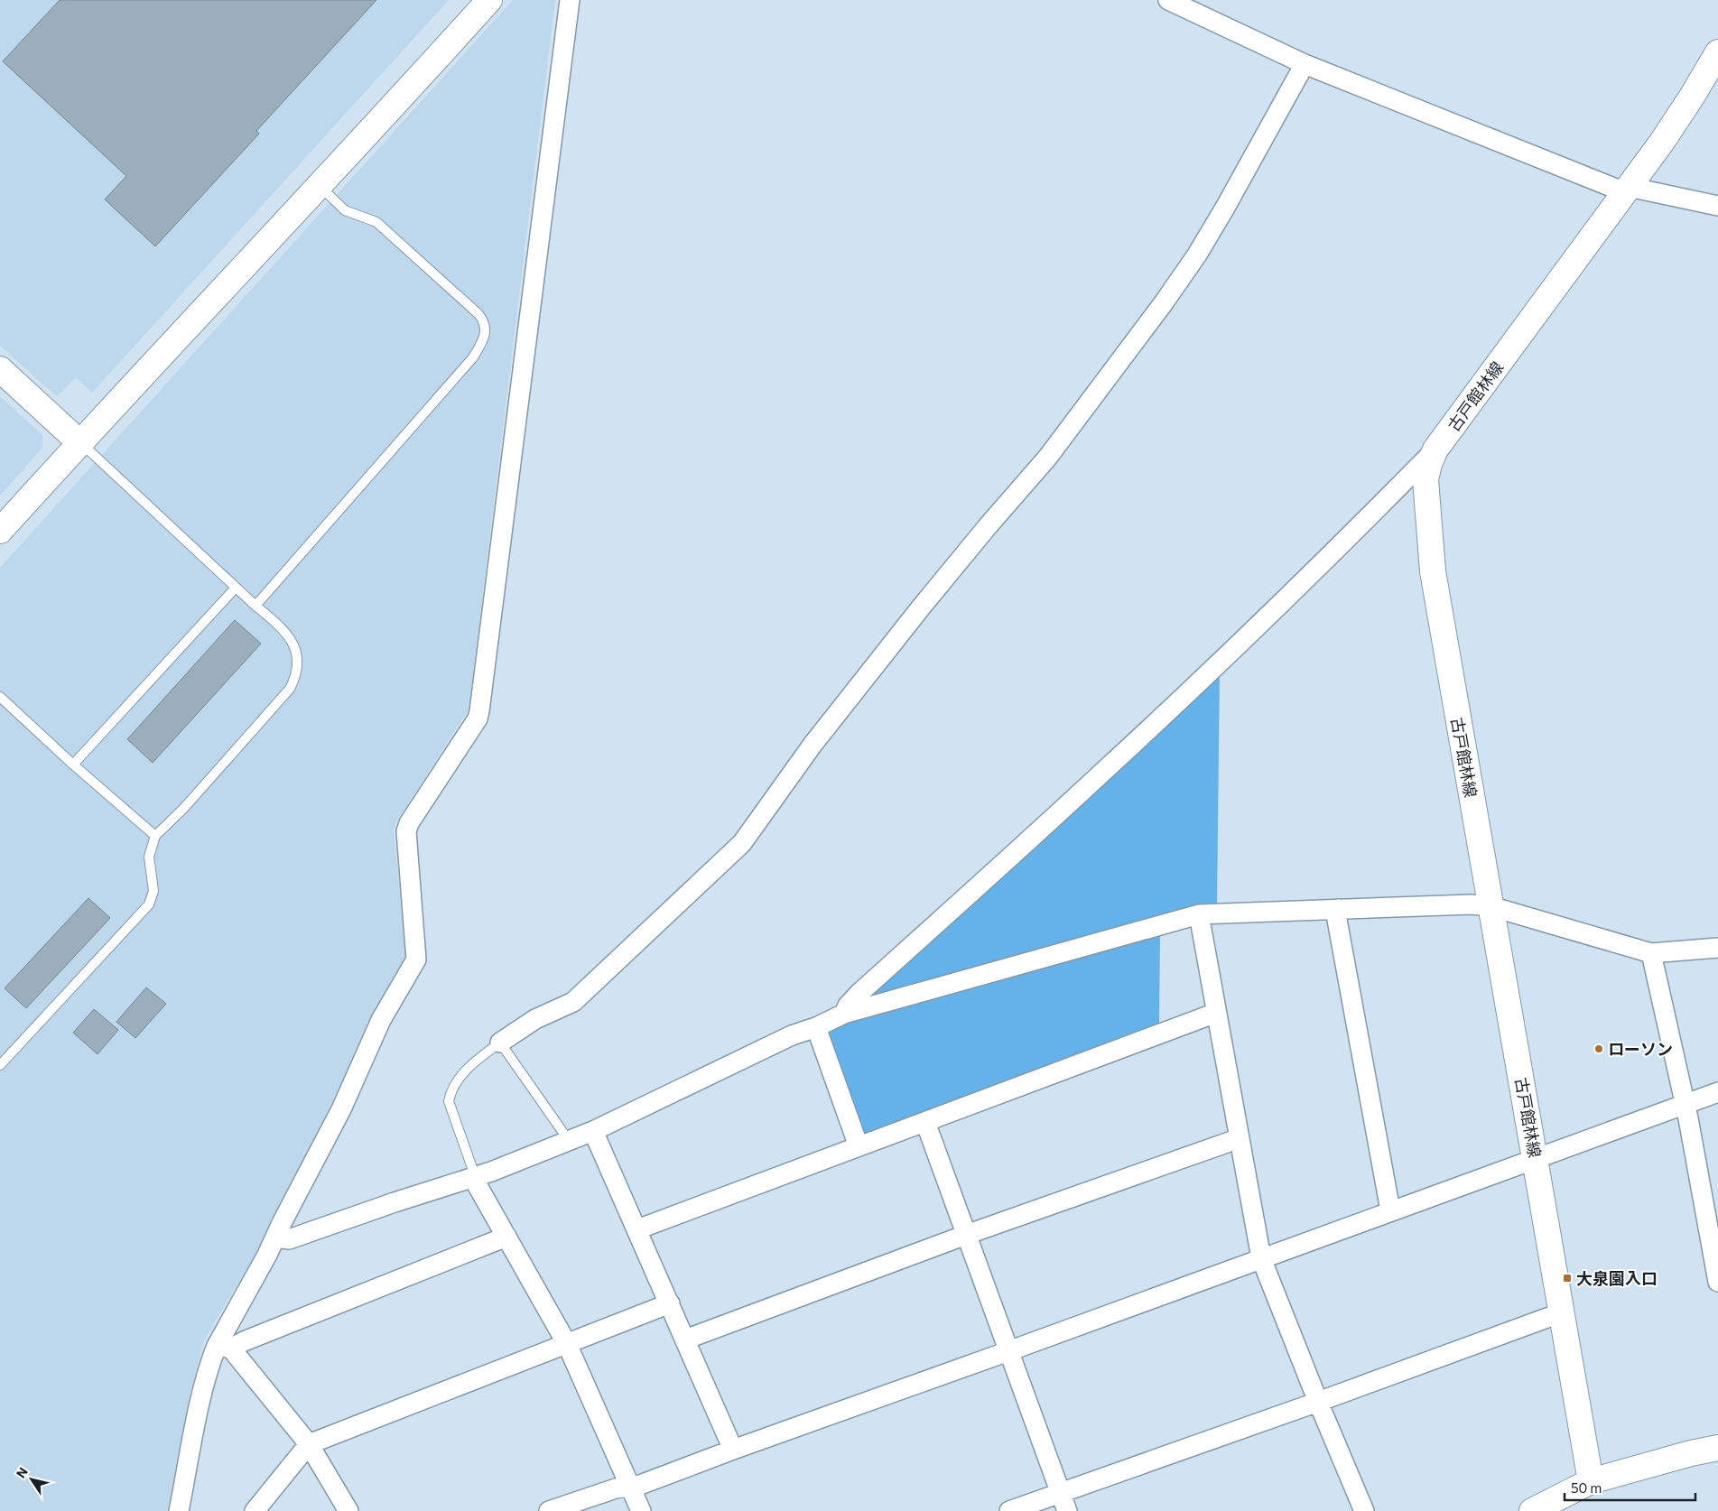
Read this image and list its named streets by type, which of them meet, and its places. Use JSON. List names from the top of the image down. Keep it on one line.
{"streets":{"main road":["古戸館林線"]},"places":{"other":["ローソン"],"transit":["大泉園入口"]},"scale_bar":"50 m","north":"top left"}
